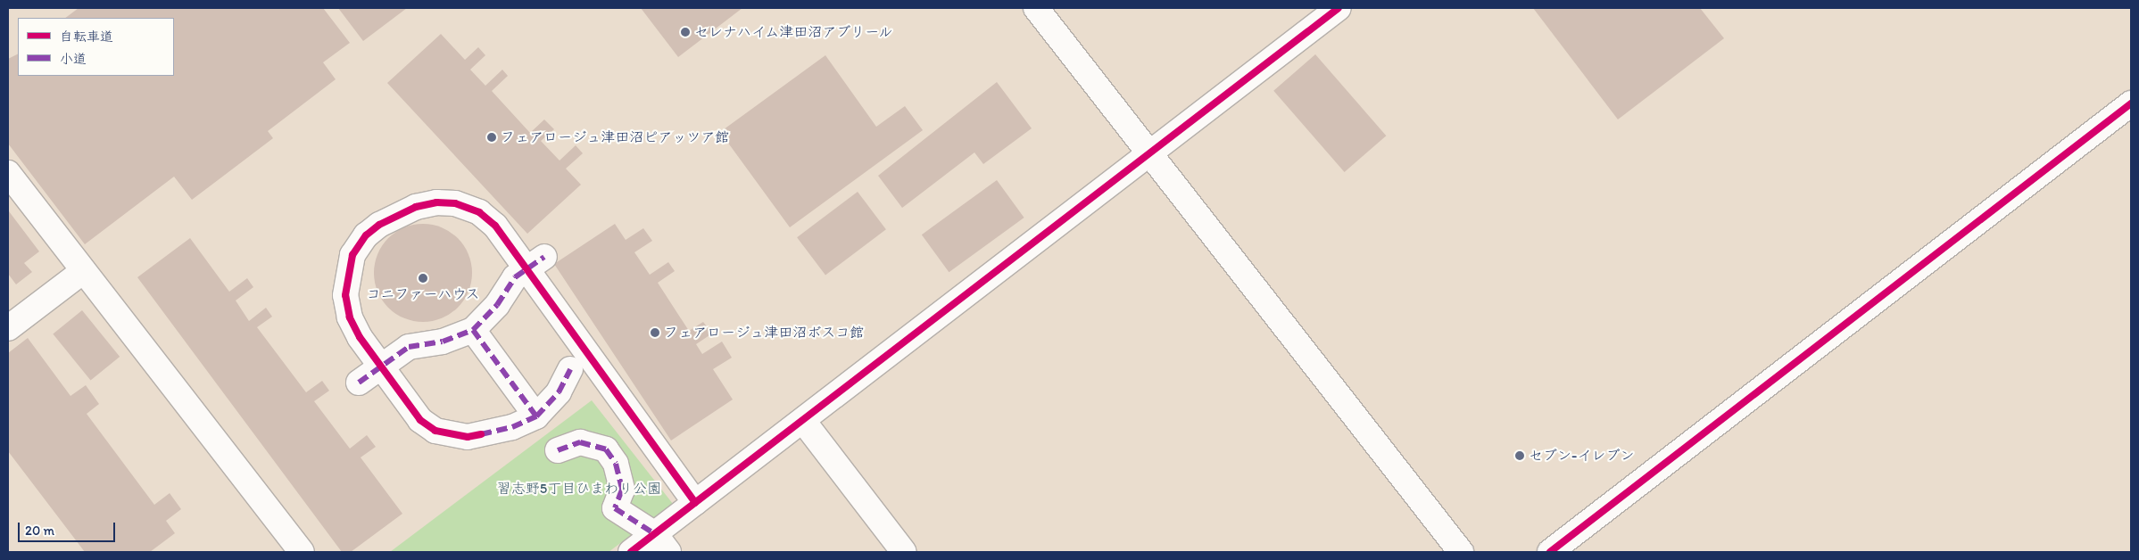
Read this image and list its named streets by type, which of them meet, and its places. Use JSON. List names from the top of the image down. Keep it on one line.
{"parks":["習志野5丁目ひまわり公園"],"places":["セレナハイム津田沼アブリール","フェアロージュ津田沼ピアッツア館","コニファーハウス","フェアロージュ津田沼ボスコ館","セブン-イレブン"],"legend":["自転車道","小道"],"scale_bar":"20 m"}
